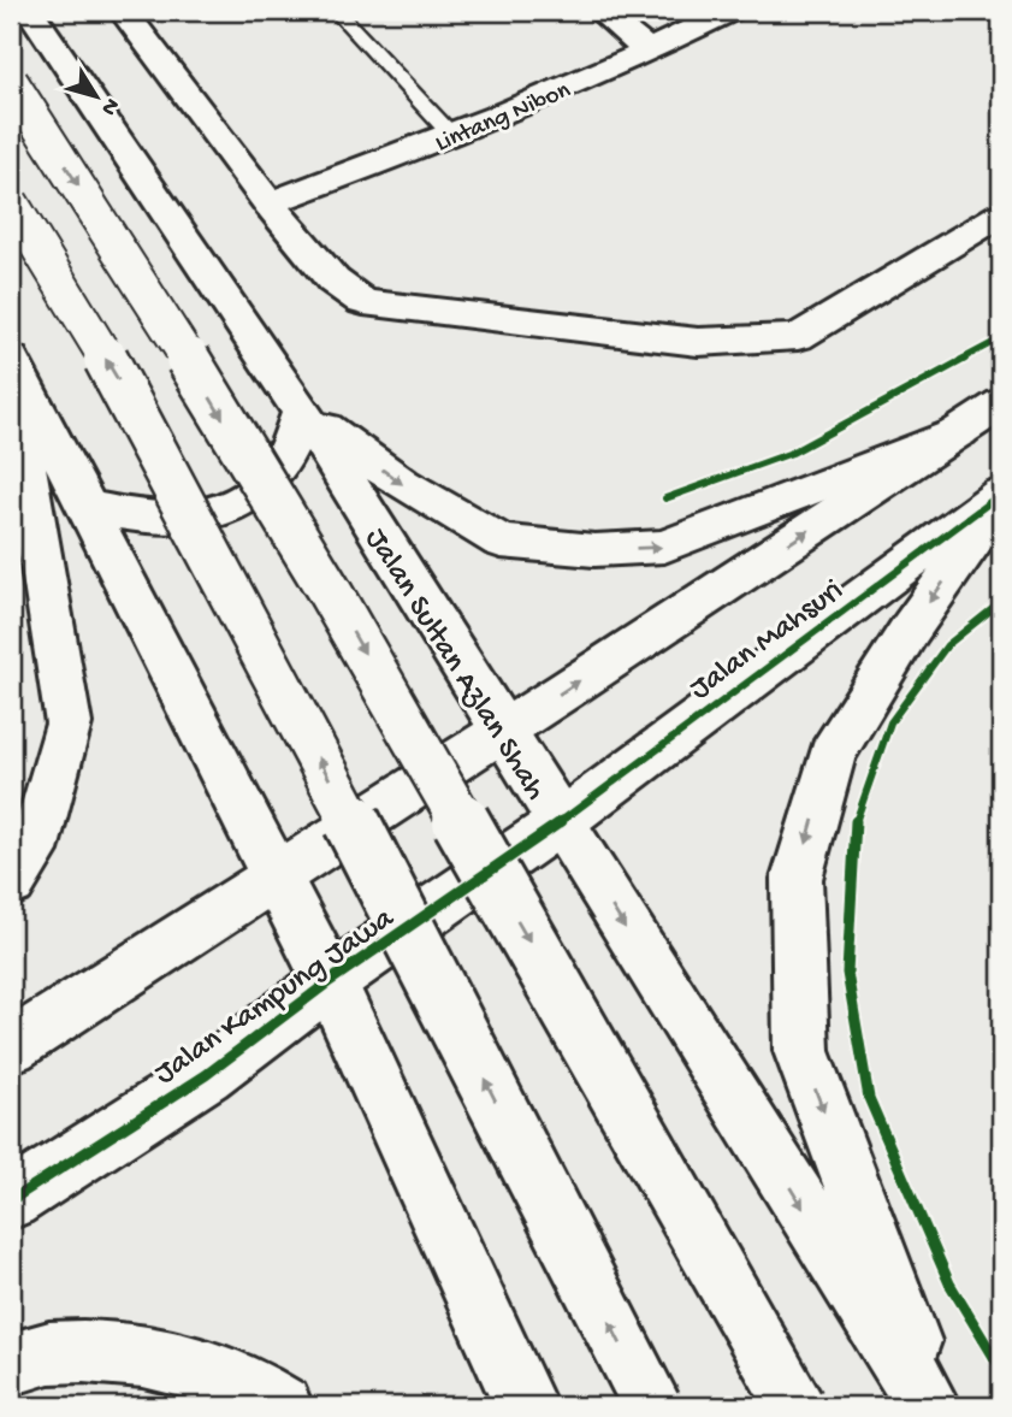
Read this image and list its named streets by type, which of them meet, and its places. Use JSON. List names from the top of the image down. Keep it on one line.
{"streets":{"main road":["Lintang Nibon","Jalan Mahsuri","Jalan Sultan Azlan Shah","Jalan Kampung Jawa"]},"crossings":[["Jalan Mahsuri","Jalan Sultan Azlan Shah"],["Jalan Mahsuri","Jalan Kampung Jawa"],["Jalan Sultan Azlan Shah","Jalan Kampung Jawa"]],"north":"bottom right"}
